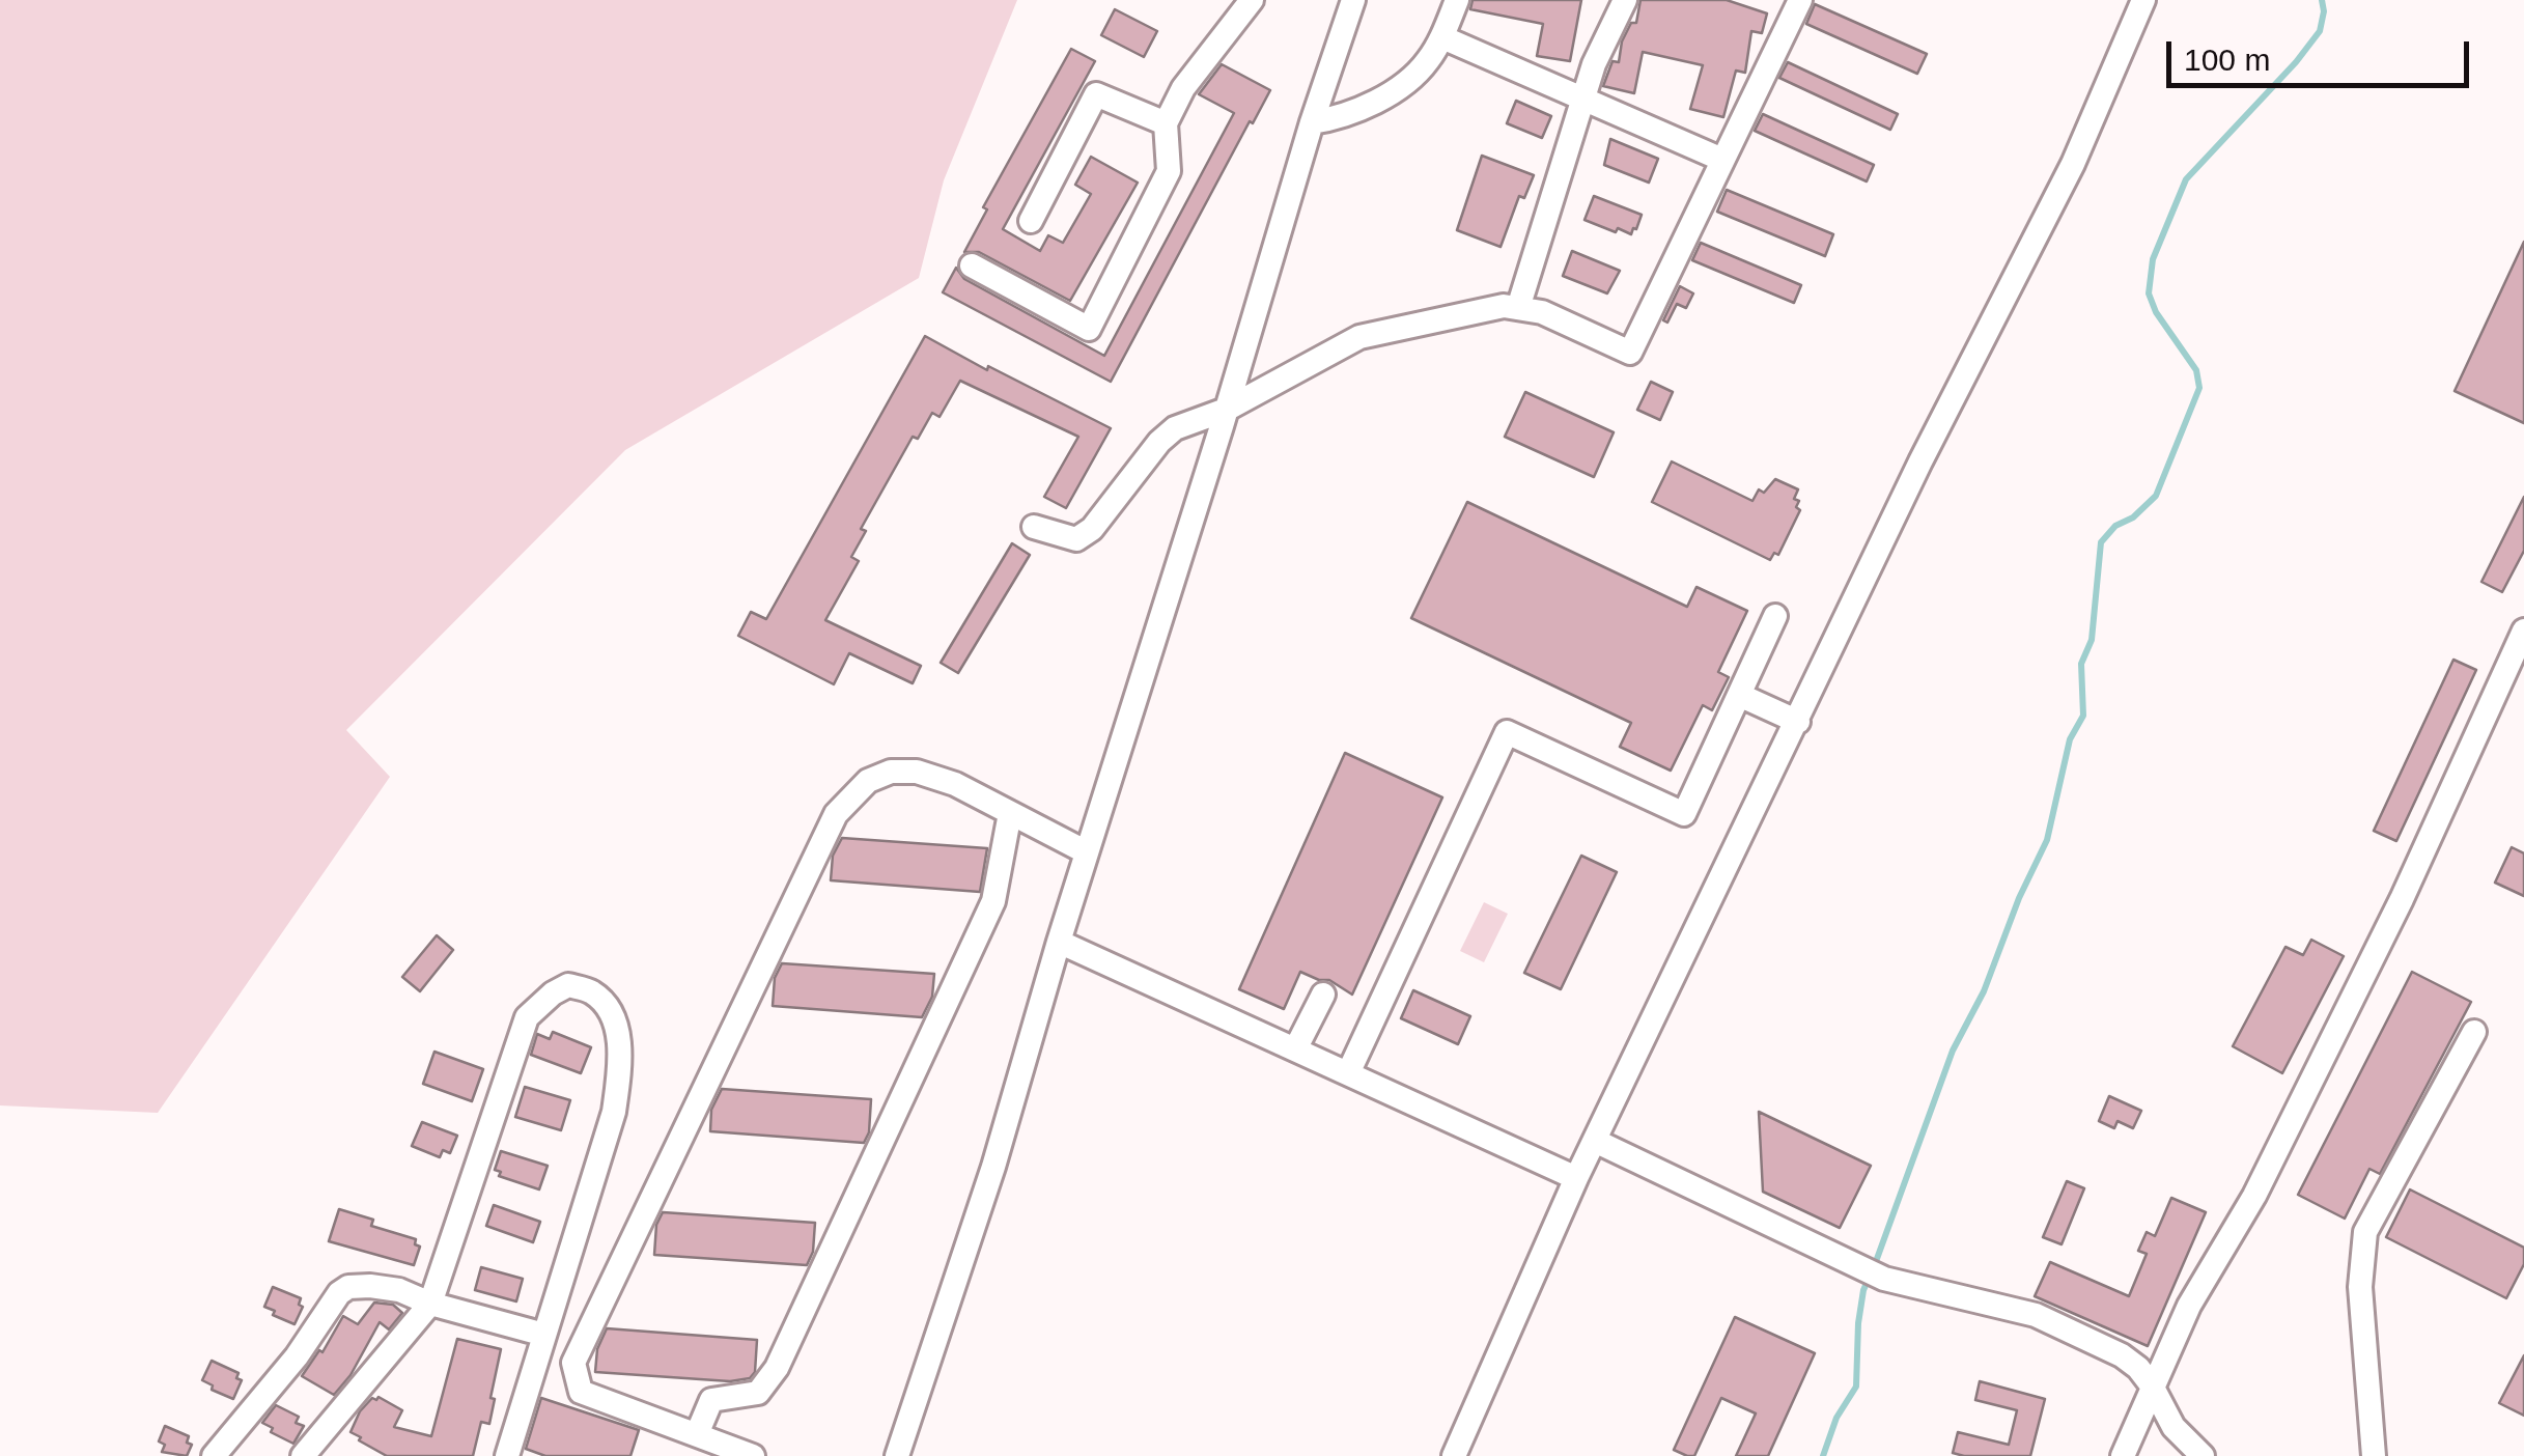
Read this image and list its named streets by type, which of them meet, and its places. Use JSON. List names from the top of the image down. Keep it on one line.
{"scale_bar":"100 m"}
